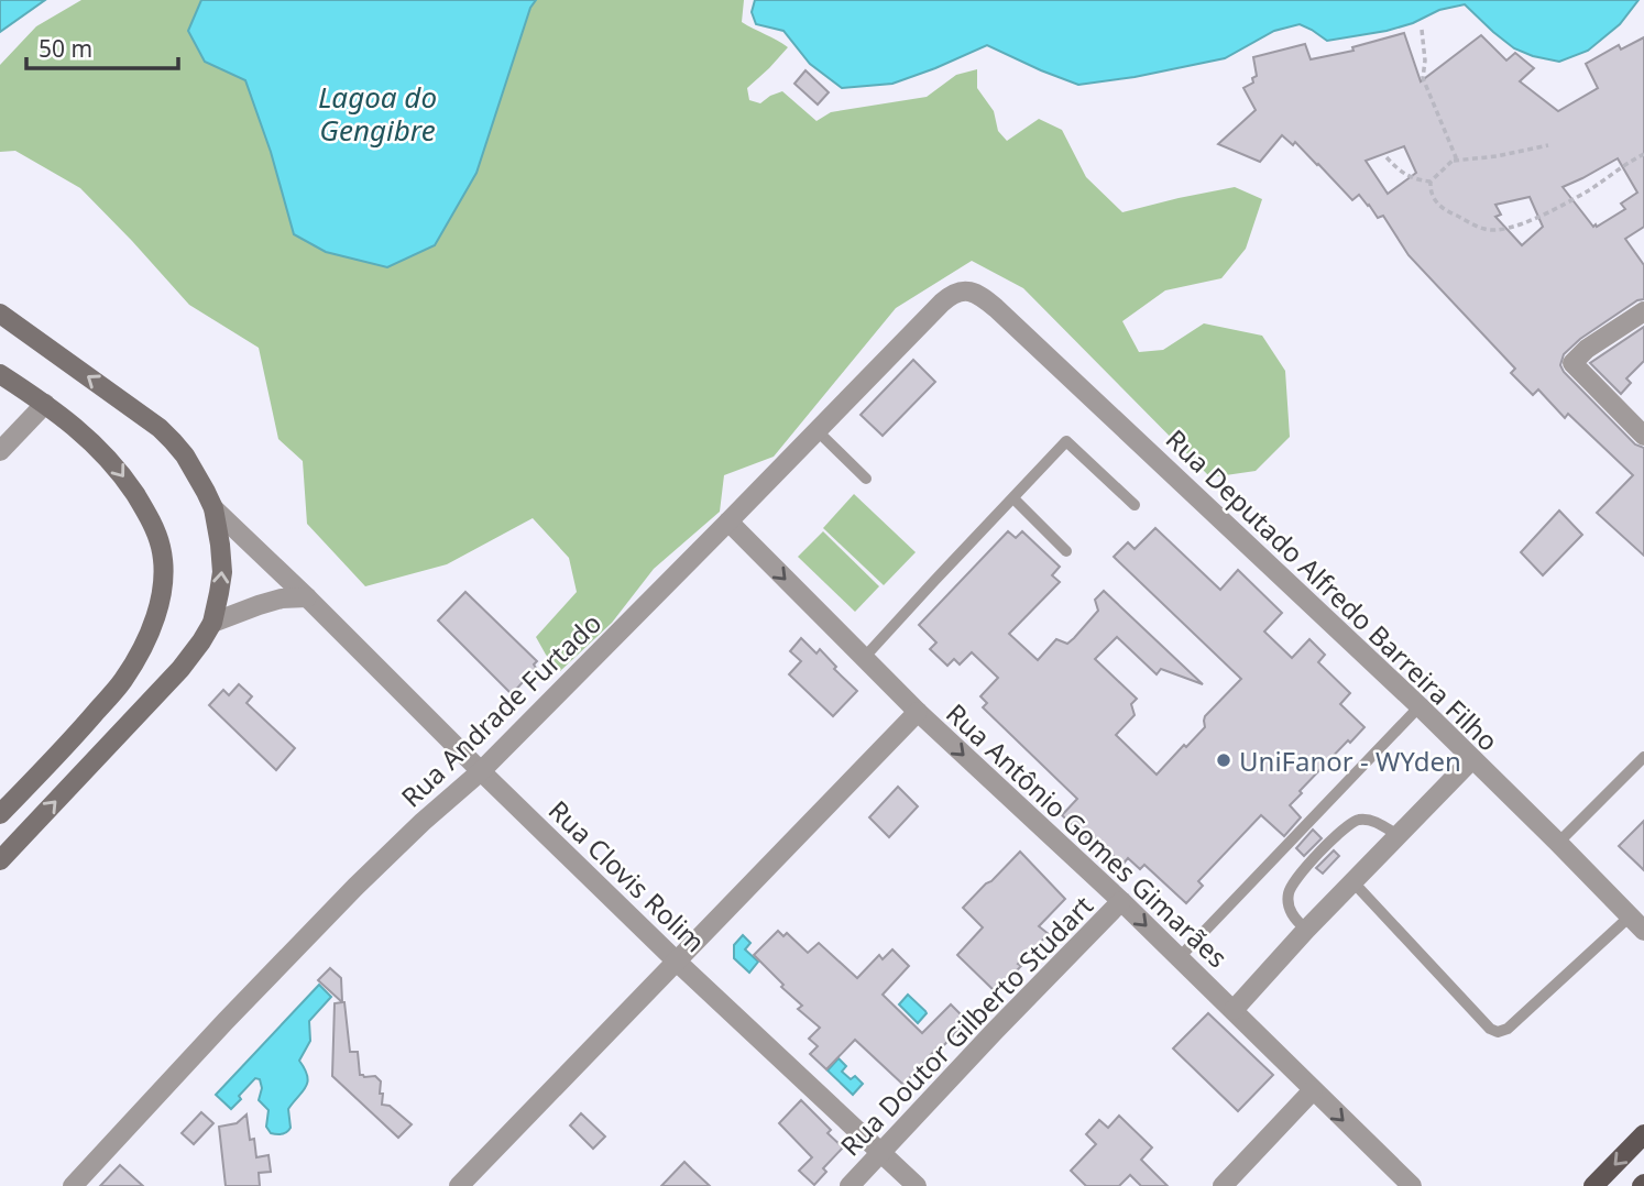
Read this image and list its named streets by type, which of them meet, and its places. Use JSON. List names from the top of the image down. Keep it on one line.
{"streets":{"street":["Rua Deputado Alfredo Barreira Filho","Rua Andrade Furtado","Rua Antônio Gomes Gimarães","Rua Clovis Rolim","Rua Doutor Gilberto Studart"]},"crossings":[["Rua Deputado Alfredo Barreira Filho","Rua Andrade Furtado"],["Rua Andrade Furtado","Rua Antônio Gomes Gimarães"],["Rua Andrade Furtado","Rua Clovis Rolim"],["Rua Antônio Gomes Gimarães","Rua Doutor Gilberto Studart"],["Rua Clovis Rolim","Rua Doutor Gilberto Studart"]],"one_way":["Rua Antônio Gomes Gimarães"],"water":["Lagoa do Gengibre"],"places":["UniFanor - WYden"],"scale_bar":"50 m"}
